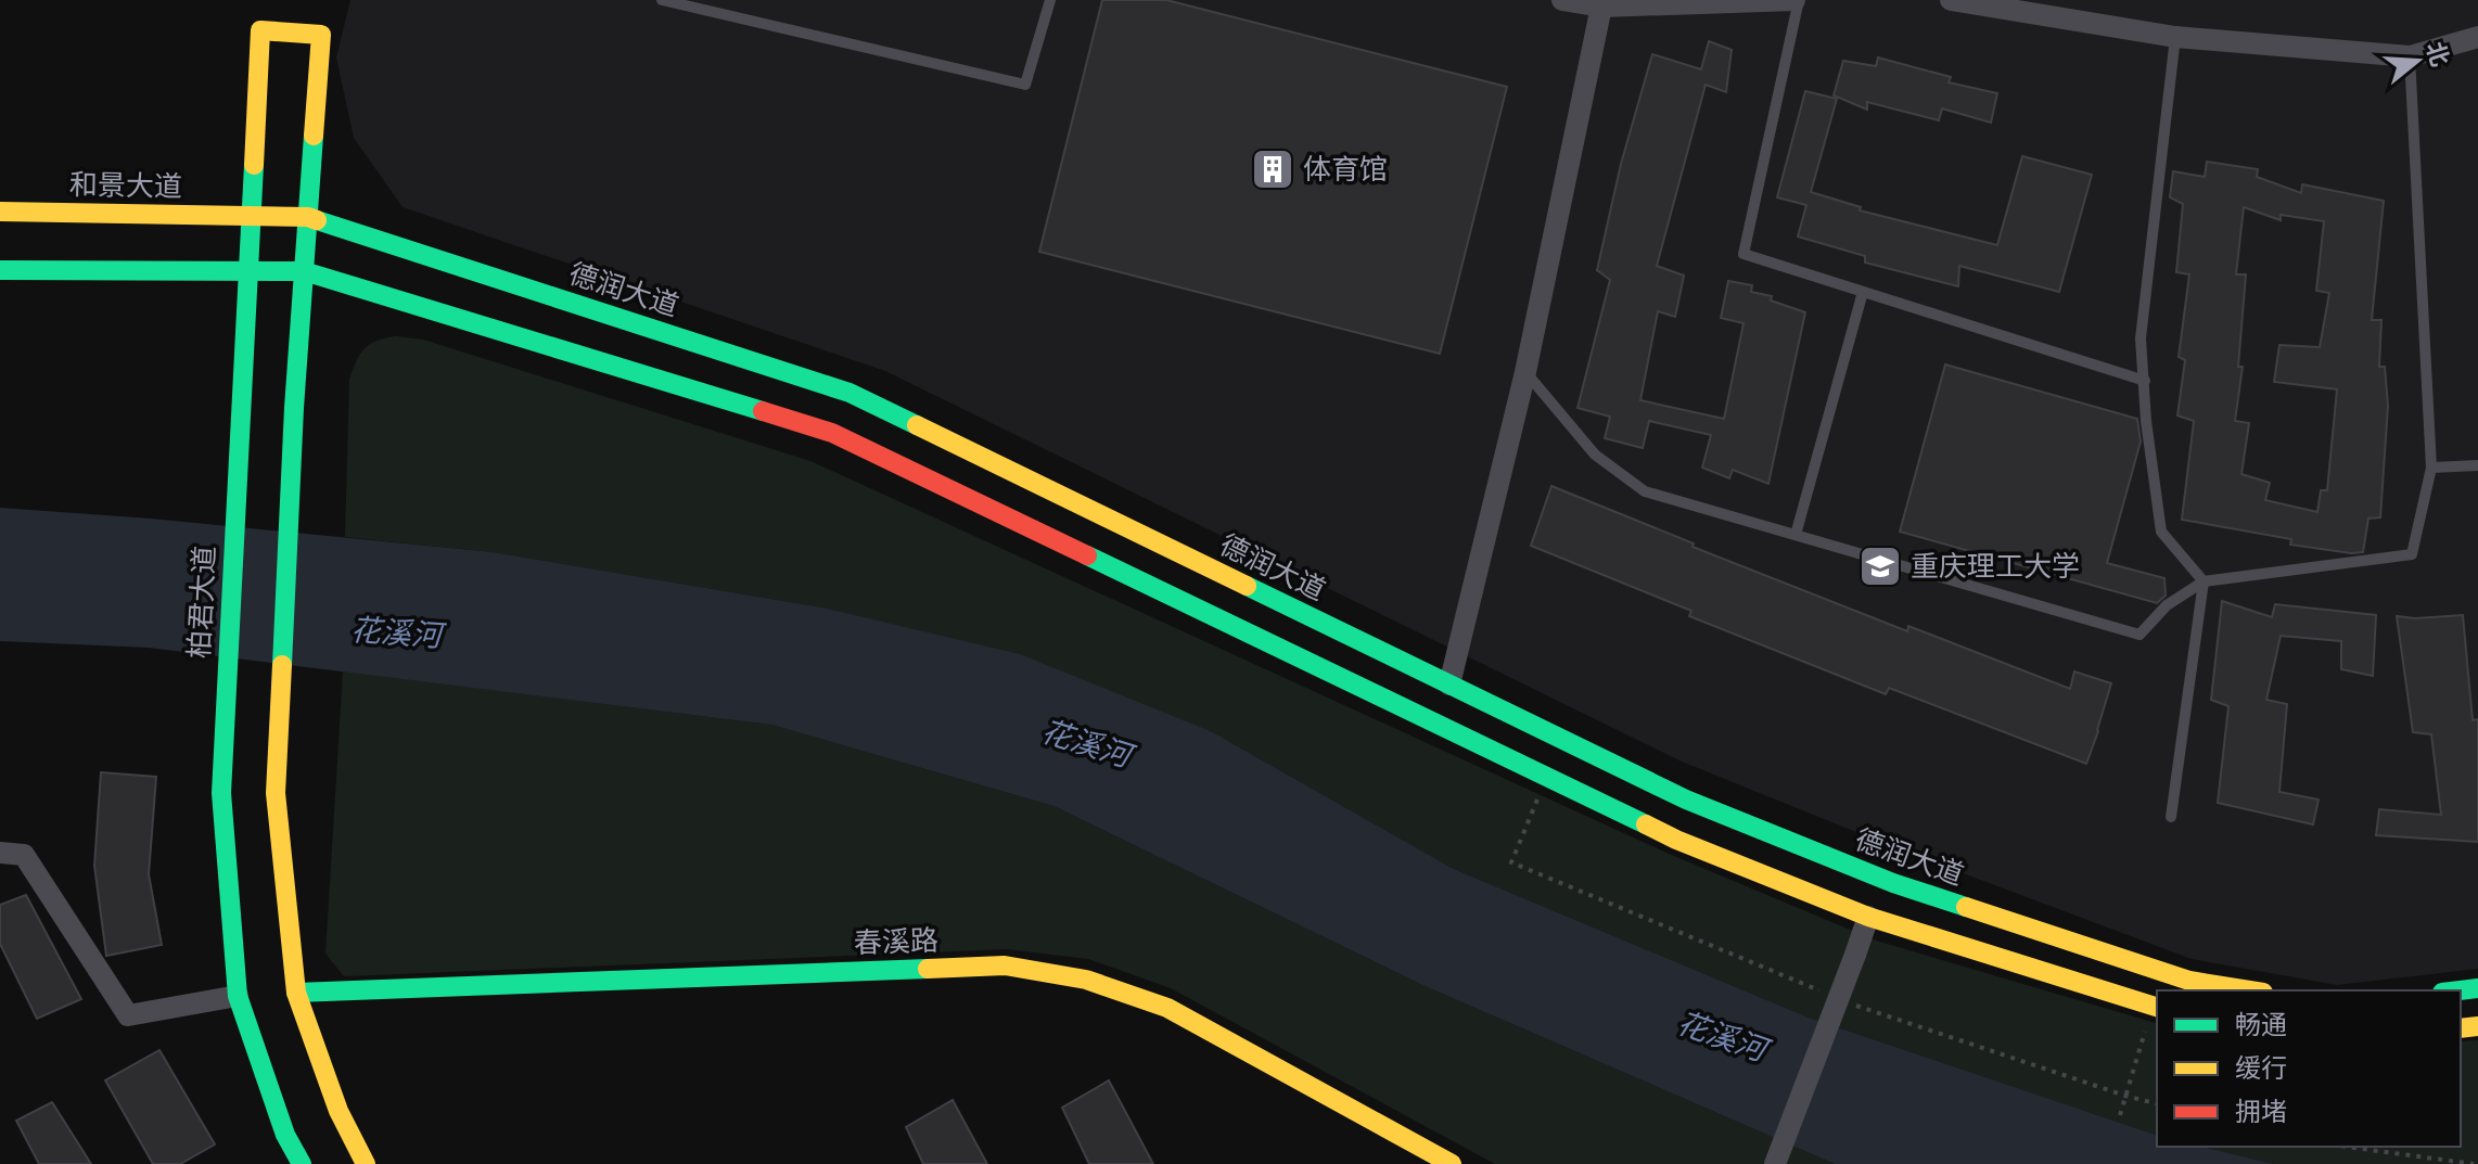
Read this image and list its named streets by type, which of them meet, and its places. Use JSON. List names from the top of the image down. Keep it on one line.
{"streets":{"main road":["和景大道","德润大道","柏君大道","春溪路"]},"crossings":[["和景大道","德润大道"],["和景大道","柏君大道"],["德润大道","柏君大道"]],"water":["花溪河"],"places":{"building":["体育馆"],"school or university":["重庆理工大学"]},"legend":["畅通","缓行","拥堵"],"north":"right"}
